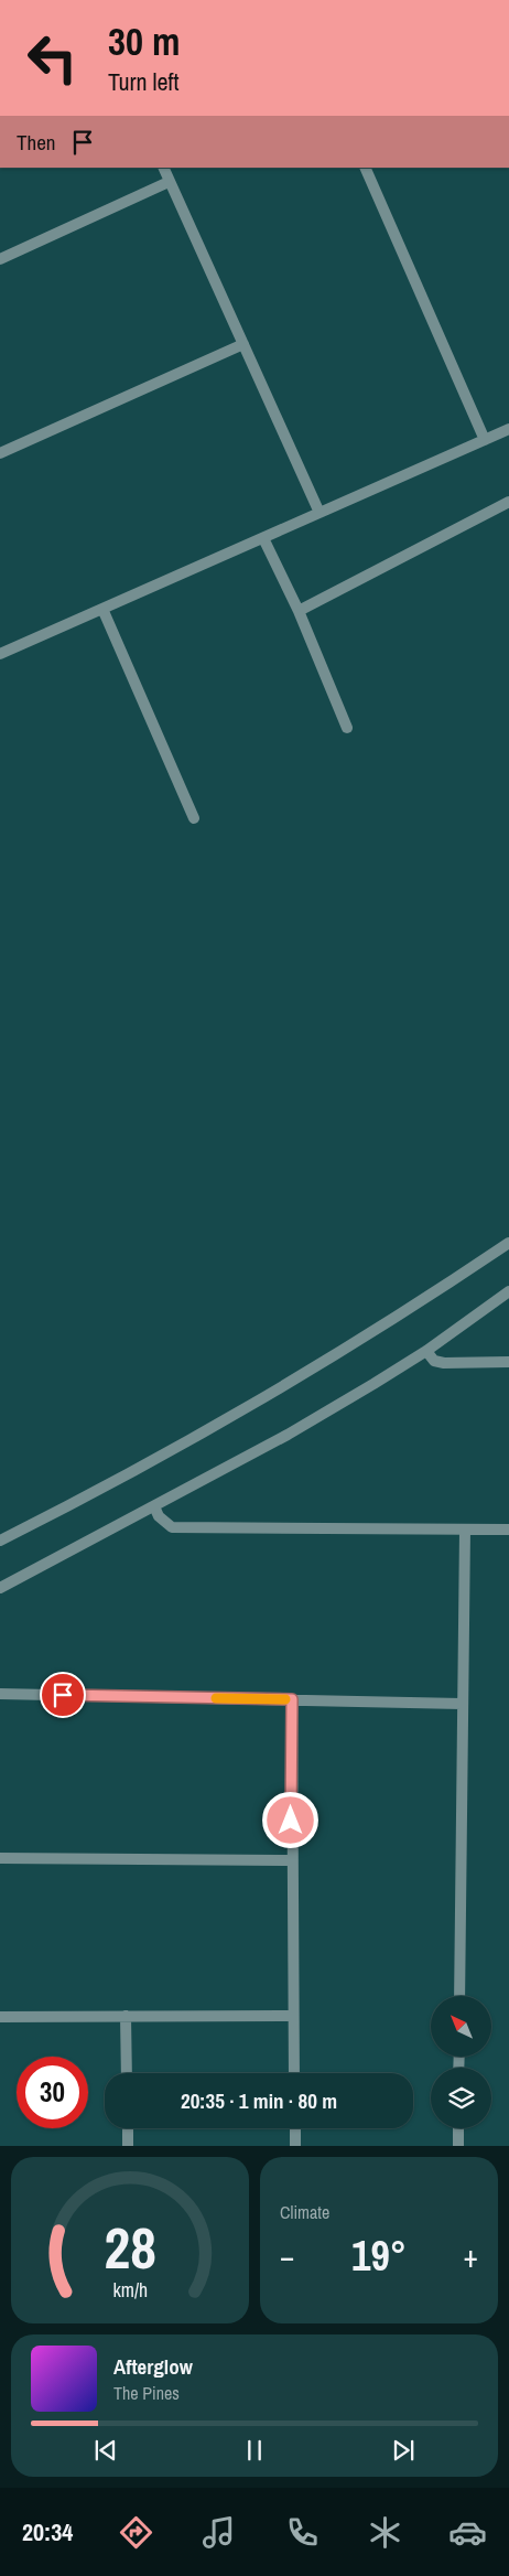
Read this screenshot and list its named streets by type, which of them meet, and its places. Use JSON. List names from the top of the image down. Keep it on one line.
{"north":"top left","page":{"turn":["30 m","Turn left"],"then":"Then","limit":"30","trip":"20:35 · 1 min · 80 m","tile":"Climate","heat":["−","19°","+"],"song":["Afterglow","The Pines"],"tabs":"20:34","gauge":["28","km/h"]}}
